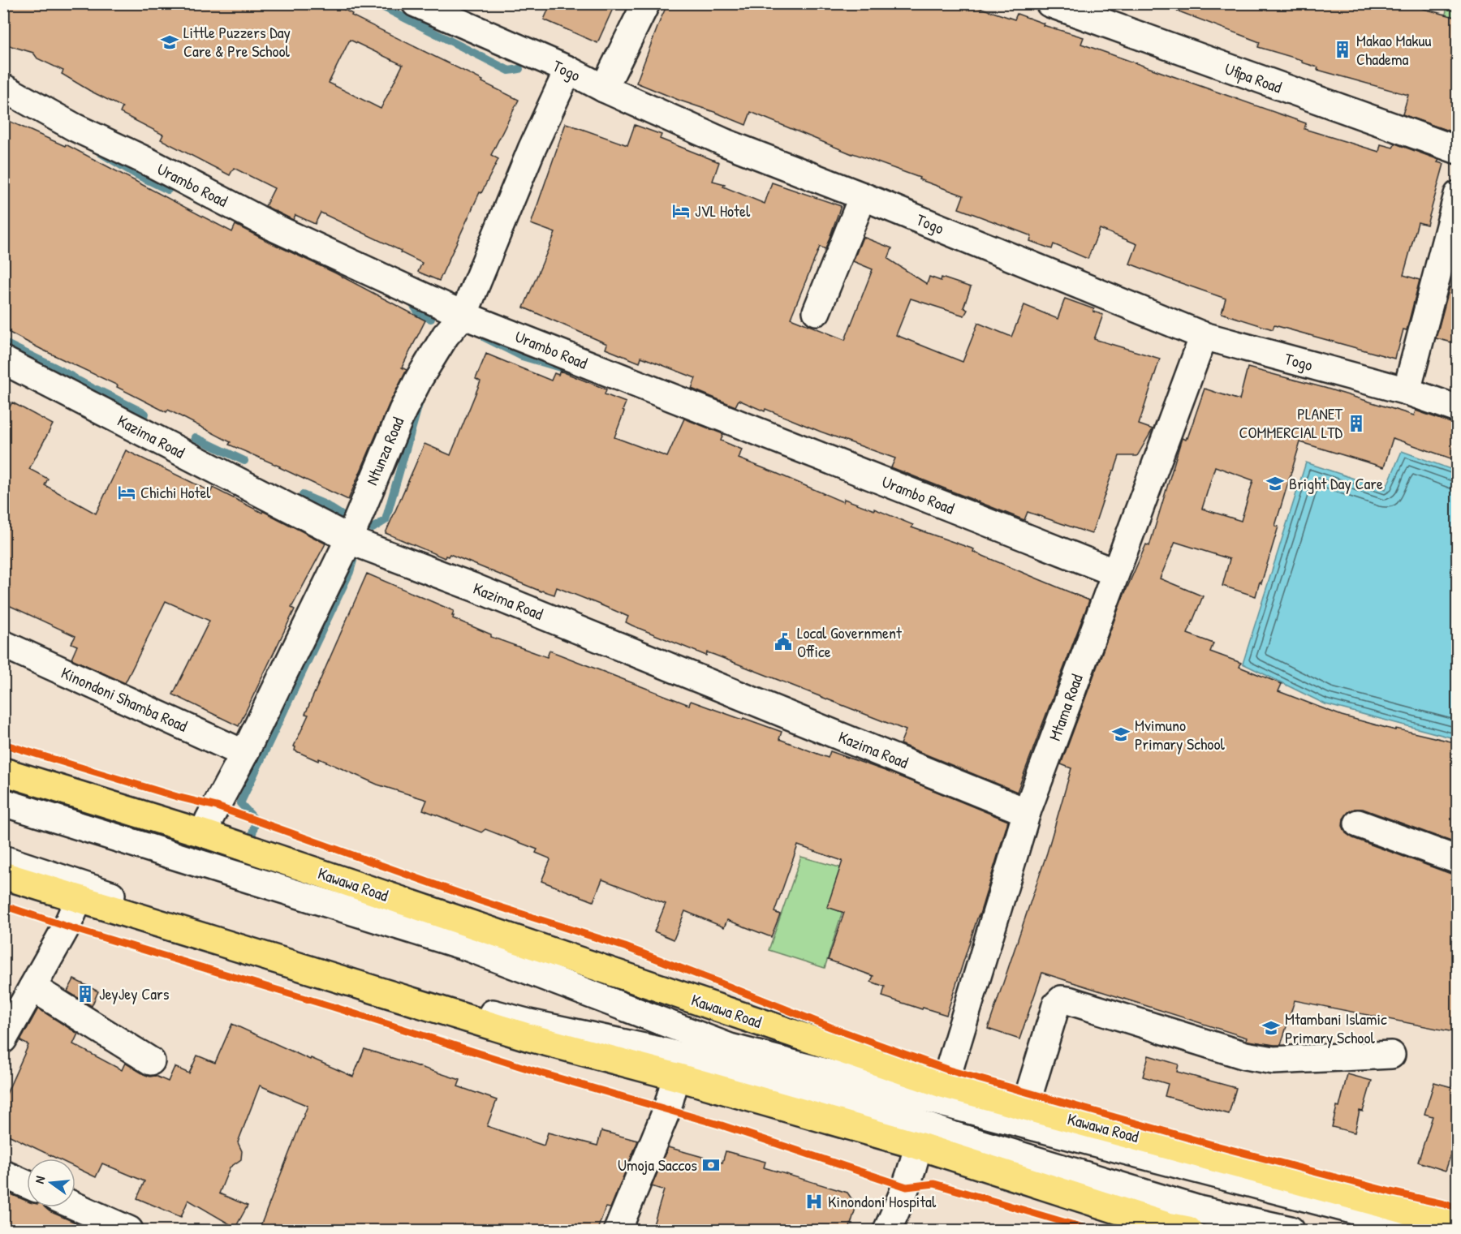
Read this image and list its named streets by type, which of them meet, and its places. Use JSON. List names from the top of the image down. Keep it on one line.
{"streets":{"main road":["Kawawa Road"],"street":["Togo","Ufipa Road","Urambo Road","Kazima Road","Ntunza Road","Kinondoni Shamba Road","Mtama Road"]},"crossings":[["Togo","Ntunza Road"],["Togo","Mtama Road"],["Urambo Road","Ntunza Road"],["Urambo Road","Mtama Road"],["Kazima Road","Ntunza Road"],["Kazima Road","Mtama Road"],["Ntunza Road","Kinondoni Shamba Road"],["Ntunza Road","Kawawa Road"],["Mtama Road","Kawawa Road"]],"places":{"school or university":["Little Puzzers Day Care & Pre School","Bright Day Care","Mvimuno Primary School","Mtambani Islamic Primary School"],"building":["Makao Makuu Chadema","PLANET COMMERCIAL LTD","JeyJey Cars"],"hotel":["JVL Hotel","Chichi Hotel"],"public building":["Local Government Office"],"bank":["Umoja Saccos"],"hospital":["Kinondoni Hospital"]},"north":"left"}
